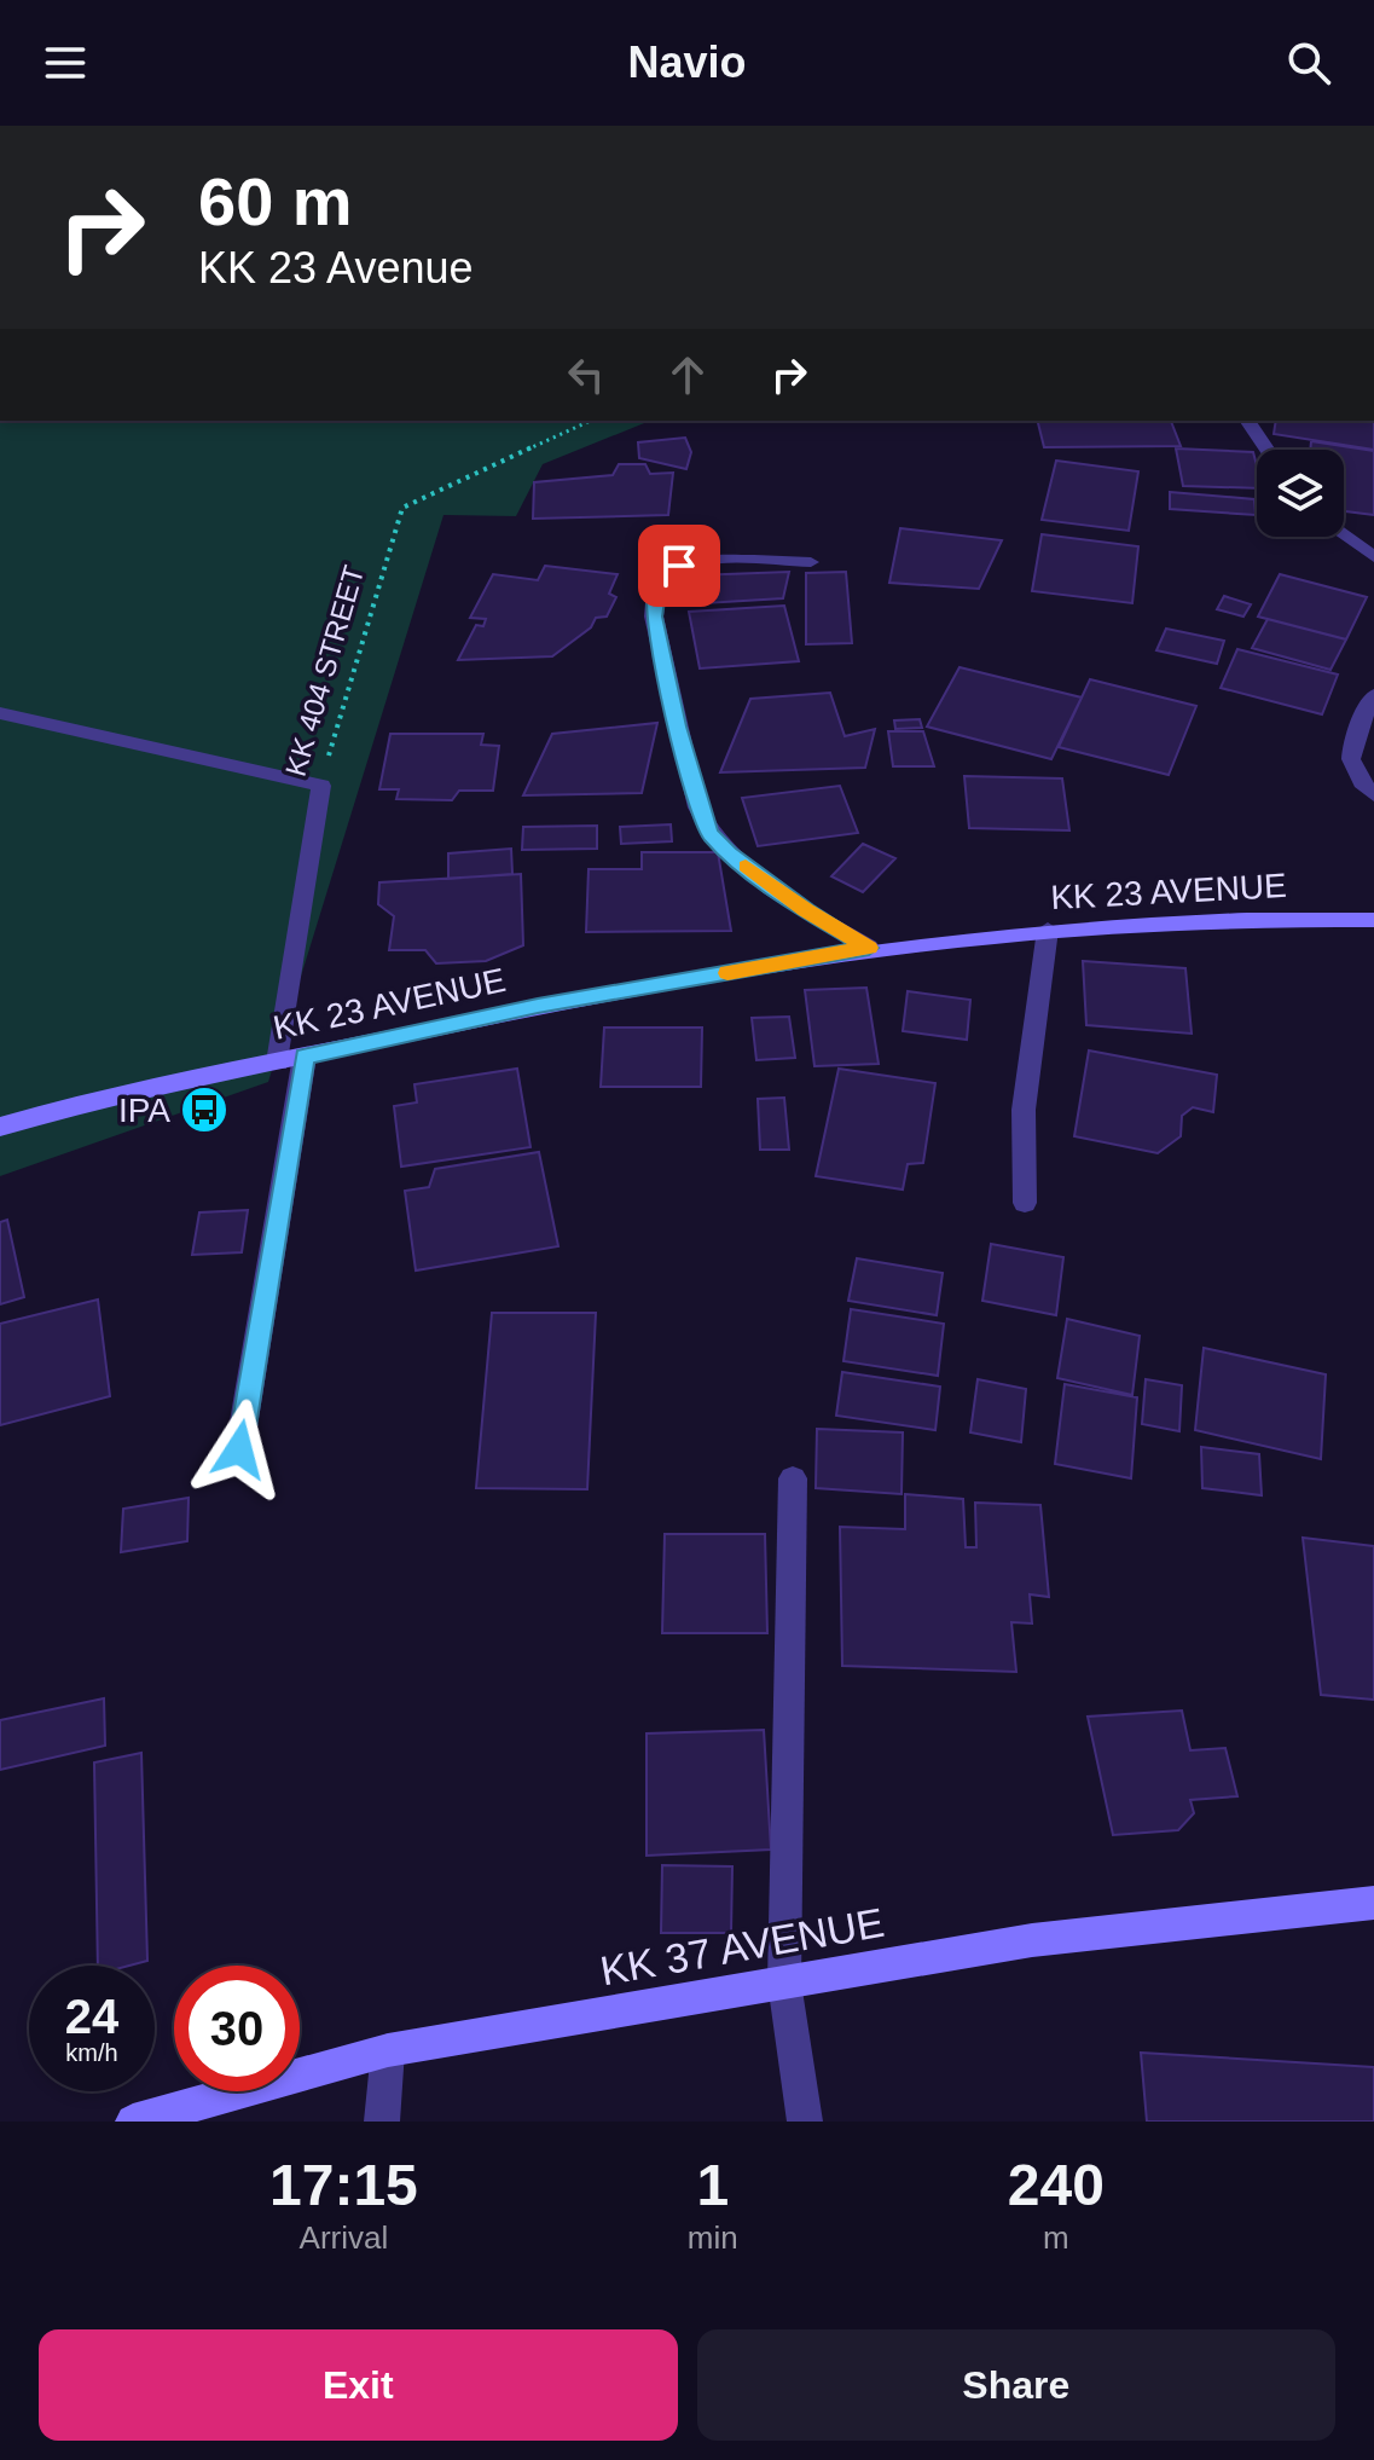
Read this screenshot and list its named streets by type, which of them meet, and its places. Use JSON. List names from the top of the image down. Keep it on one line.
{"streets":{"main road":["KK 23 AVENUE","KK 37 AVENUE"],"street":["KK 404 STREET"]},"crossings":[["KK 404 STREET","KK 23 AVENUE"]],"places":{"bus stop":["IPA"]},"page":{"header":"Navio","turn":["60 m","KK 23 Avenue"],"speed":"24 km/h","limit":"30","eta":["17:15","Arrival","1","min","240","m"],"buttons":["Exit","Share"]}}
